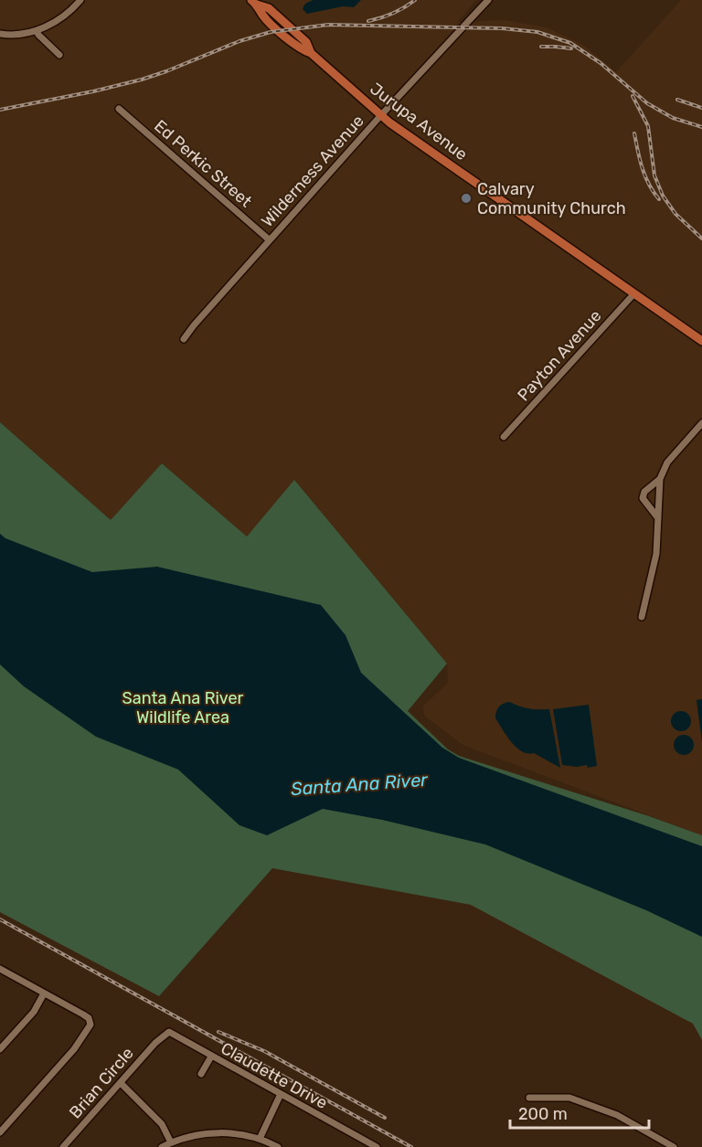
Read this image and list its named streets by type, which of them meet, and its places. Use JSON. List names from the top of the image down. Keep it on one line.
{"streets":{"main road":["Jurupa Avenue"],"street":["Ed Perkic Street","Wilderness Avenue","Payton Avenue","Claudette Drive","Brian Circle"]},"crossings":[["Jurupa Avenue","Wilderness Avenue"],["Jurupa Avenue","Payton Avenue"],["Ed Perkic Street","Wilderness Avenue"],["Claudette Drive","Brian Circle"]],"water":["Santa Ana River"],"parks":["Santa Ana River Wildlife Area"],"places":["Calvary Community Church"],"scale_bar":"200 m"}
